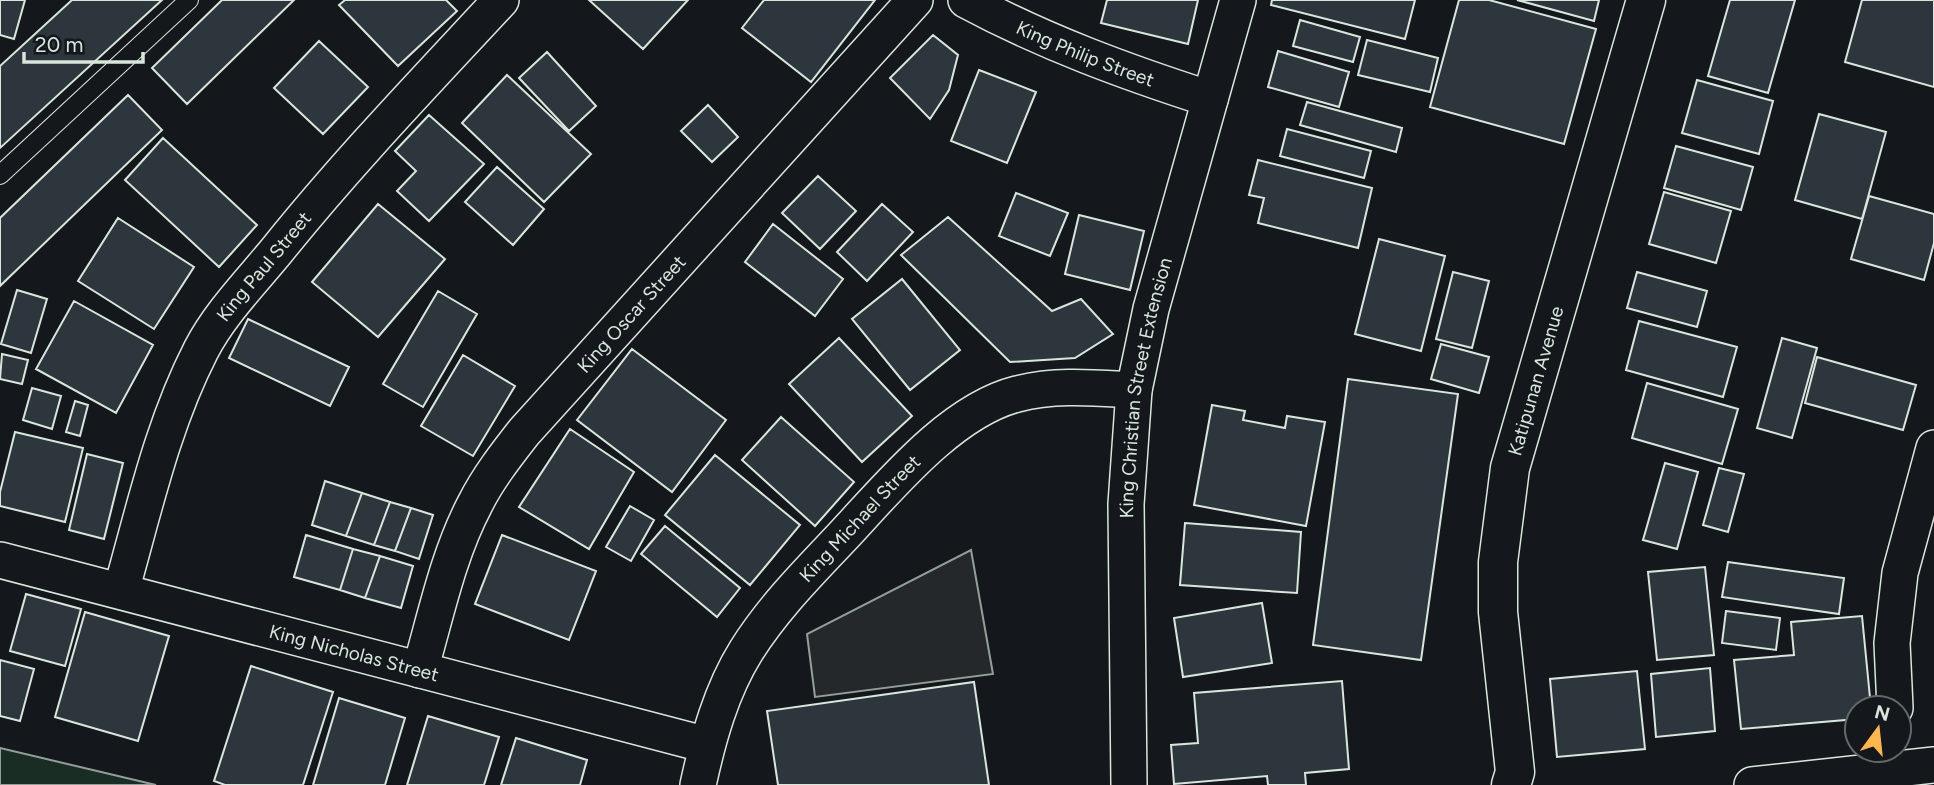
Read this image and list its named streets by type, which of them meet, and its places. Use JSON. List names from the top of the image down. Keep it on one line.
{"streets":{"main road":["Katipunan Avenue"],"street":["King Philip Street","King Paul Street","King Oscar Street","King Christian Street Extension","King Michael Street","King Nicholas Street"]},"crossings":[["King Philip Street","King Christian Street Extension"],["King Paul Street","King Nicholas Street"],["King Oscar Street","King Nicholas Street"],["King Christian Street Extension","King Michael Street"],["King Michael Street","King Nicholas Street"]],"scale_bar":"20 m","north":"top"}
